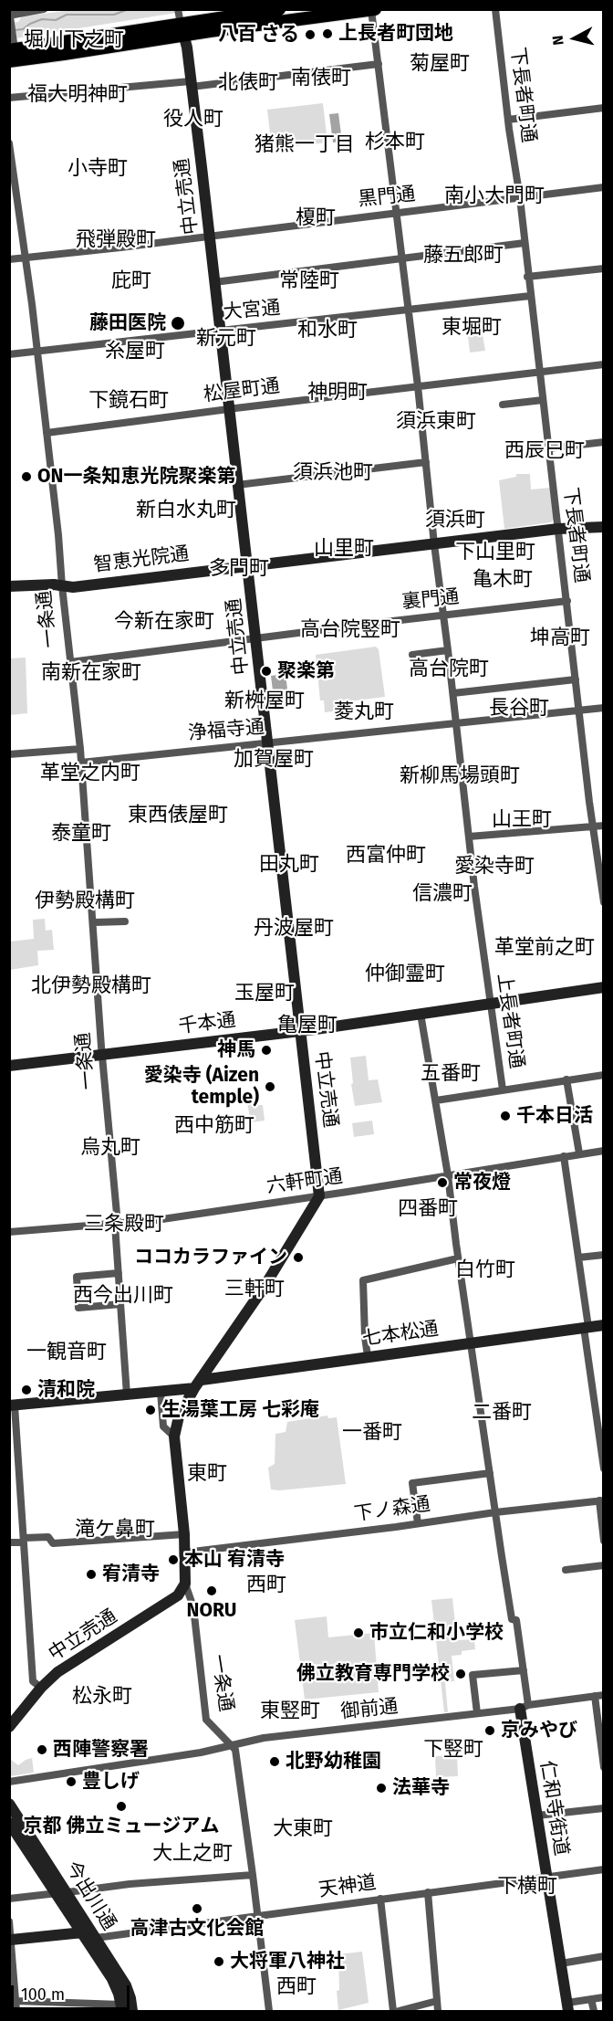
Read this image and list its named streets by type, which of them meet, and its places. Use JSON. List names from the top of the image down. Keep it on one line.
{"streets":{"street":["下長者町通","中立売通","黒門通","大宮通","松屋町通","智恵光院通","裏門通","一条通","浄福寺通","上長者町通","千本通","六軒町通","七本松通","下ノ森通","御前通","仁和寺街道","天神道","今出川通"]},"crossings":[["下長者町通","黒門通"],["下長者町通","大宮通"],["下長者町通","松屋町通"],["下長者町通","智恵光院通"],["下長者町通","裏門通"],["下長者町通","浄福寺通"],["中立売通","黒門通"],["中立売通","大宮通"],["中立売通","松屋町通"],["中立売通","智恵光院通"],["中立売通","裏門通"],["中立売通","一条通"],["中立売通","浄福寺通"],["中立売通","千本通"],["中立売通","六軒町通"],["黒門通","一条通"],["黒門通","上長者町通"],["大宮通","一条通"],["大宮通","上長者町通"],["松屋町通","一条通"],["松屋町通","上長者町通"],["智恵光院通","一条通"],["智恵光院通","上長者町通"],["裏門通","一条通"],["裏門通","上長者町通"],["一条通","浄福寺通"],["一条通","千本通"],["一条通","六軒町通"],["一条通","七本松通"],["一条通","下ノ森通"],["一条通","御前通"],["一条通","天神道"],["浄福寺通","上長者町通"],["上長者町通","千本通"],["御前通","仁和寺街道"],["仁和寺街道","天神道"],["天神道","今出川通"]],"districts":["堀川下之町","菊屋町","南俵町","北俵町","福大明神町","役人町","杉本町","猪熊一丁目","小寺町","南小大門町","榎町","飛弾殿町","藤五郎町","庇町","常陸町","東堀町","和水町","新元町","糸屋町","神明町","下鏡石町","須浜東町","西辰巳町","須浜池町","新白水丸町","須浜町","山里町","下山里町","多門町","亀木町","今新在家町","高台院竪町","坤高町","高台院町","南新在家町","新桝屋町","長谷町","菱丸町","加賀屋町","革堂之内町","新柳馬場頭町","東西俵屋町","山王町","泰童町","西富仲町","田丸町","愛染寺町","信濃町","伊勢殿構町","丹波屋町","革堂前之町","仲御霊町","北伊勢殿構町","玉屋町","亀屋町","五番町","西中筋町","烏丸町","四番町","三条殿町","白竹町","三軒町","西今出川町","一観音町","二番町","一番町","東町","滝ケ鼻町","西町","松永町","東竪町","下竪町","大東町","大上之町","下横町","西町"],"places":["上長者町団地","八百 さる","藤田医院","ON一条知恵光院聚楽第","聚楽第","神馬","愛染寺 (Aizen temple)","千本日活","常夜燈","ココカラファイン","清和院","生湯葉工房 七彩庵","本山 宥清寺","宥清寺","NORU","市立仁和小学校","佛立教育専門学校","京みやび","西陣警察署","北野幼稚園","豊しげ","法華寺","京都 佛立ミュージアム","高津古文化会館","大将軍八神社"],"scale_bar":"100 m","north":"left"}
